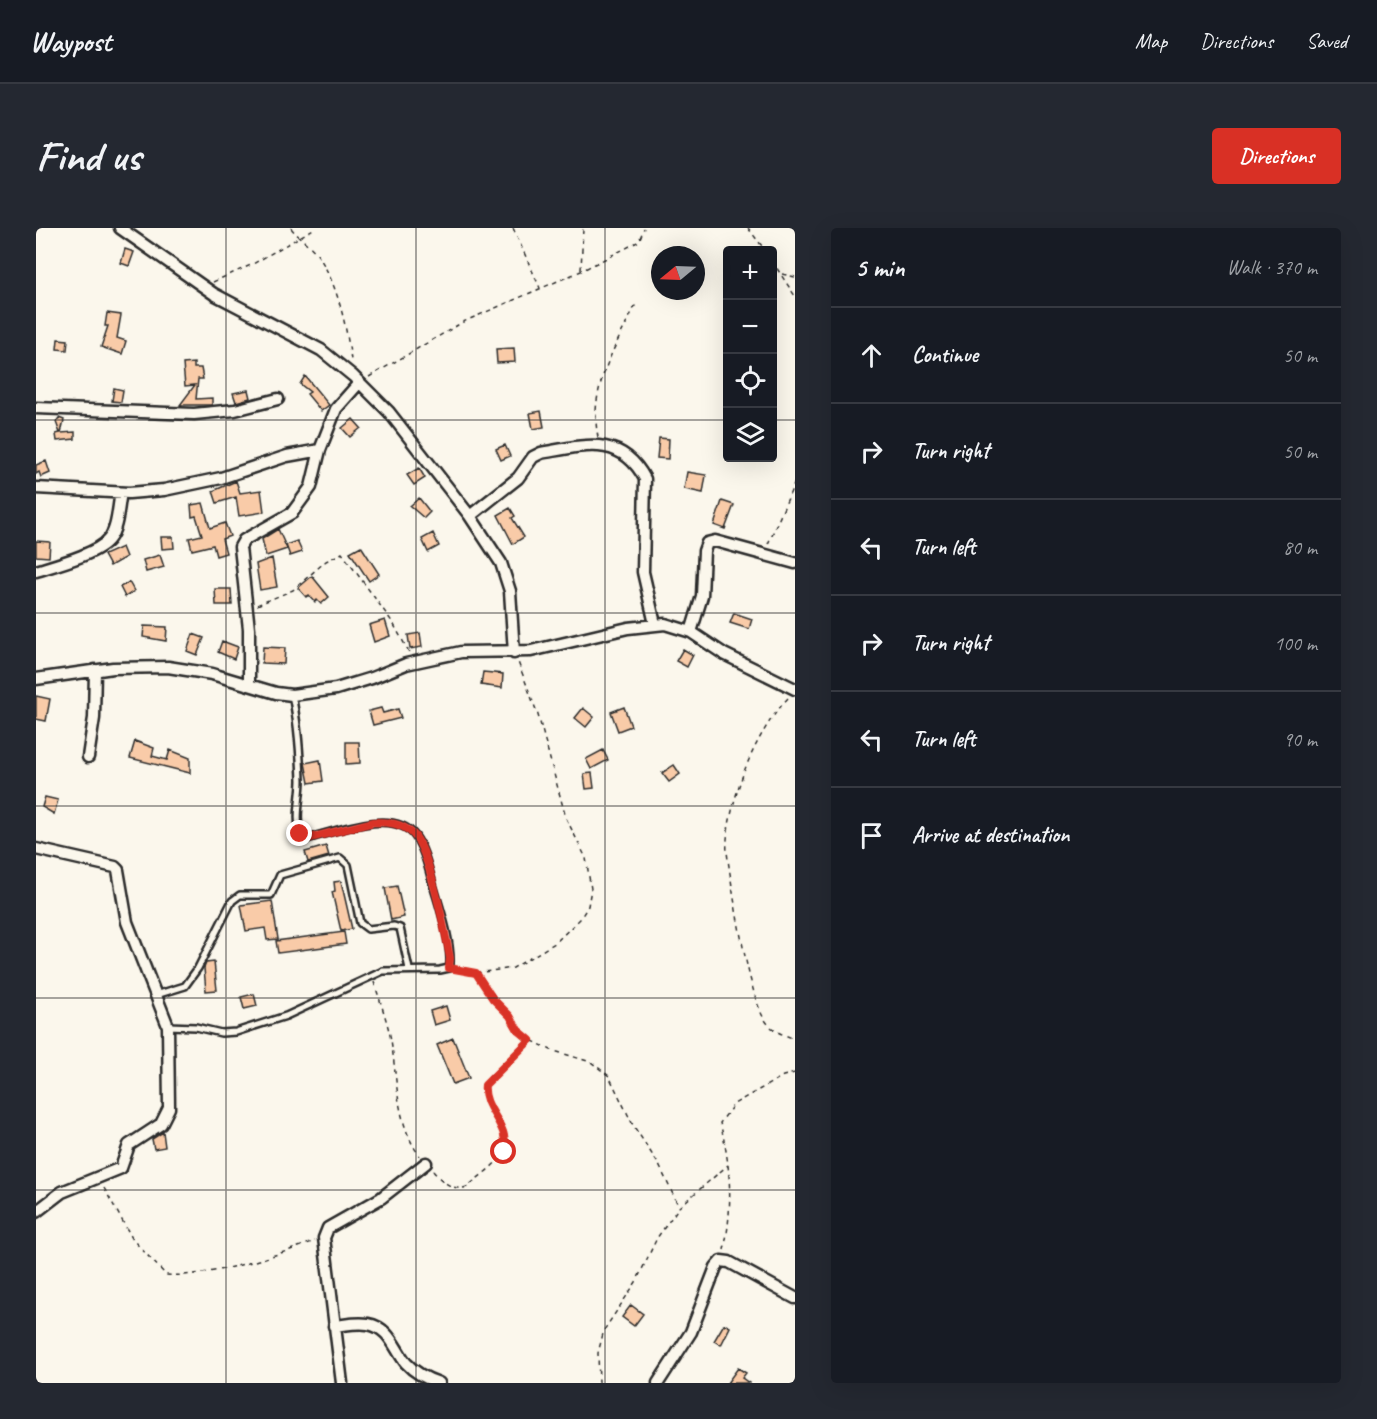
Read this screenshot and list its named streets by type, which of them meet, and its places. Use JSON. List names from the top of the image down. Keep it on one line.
{"north":"left","page":{"header":"Waypost","nav":["Map","Directions","Saved"],"buttons":"Directions","title":"Find us","heading":["5 min","Walk · 370 m"],"map_buttons":["+","−"],"list":[["Continue","50 m"],["Turn right","50 m"],["Turn left","80 m"],["Turn right","100 m"],["Turn left","90 m"],"Arrive at destination"]}}
